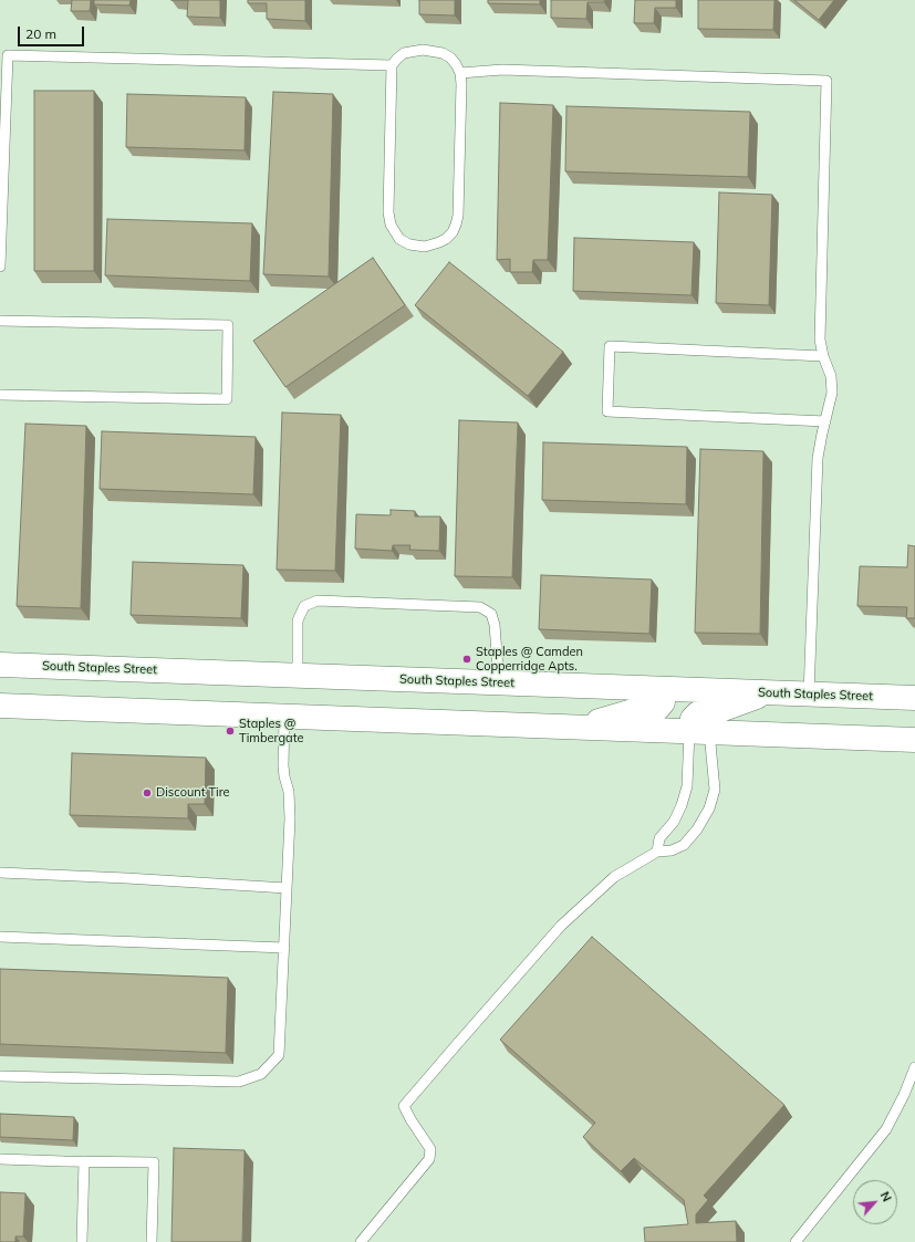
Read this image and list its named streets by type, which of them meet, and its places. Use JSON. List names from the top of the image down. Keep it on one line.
{"streets":{"main road":["South Staples Street"]},"places":["Staples @ Camden Copperridge Apts.","Staples @ Timbergate","Discount Tire"],"scale_bar":"20 m","north":"top right"}
